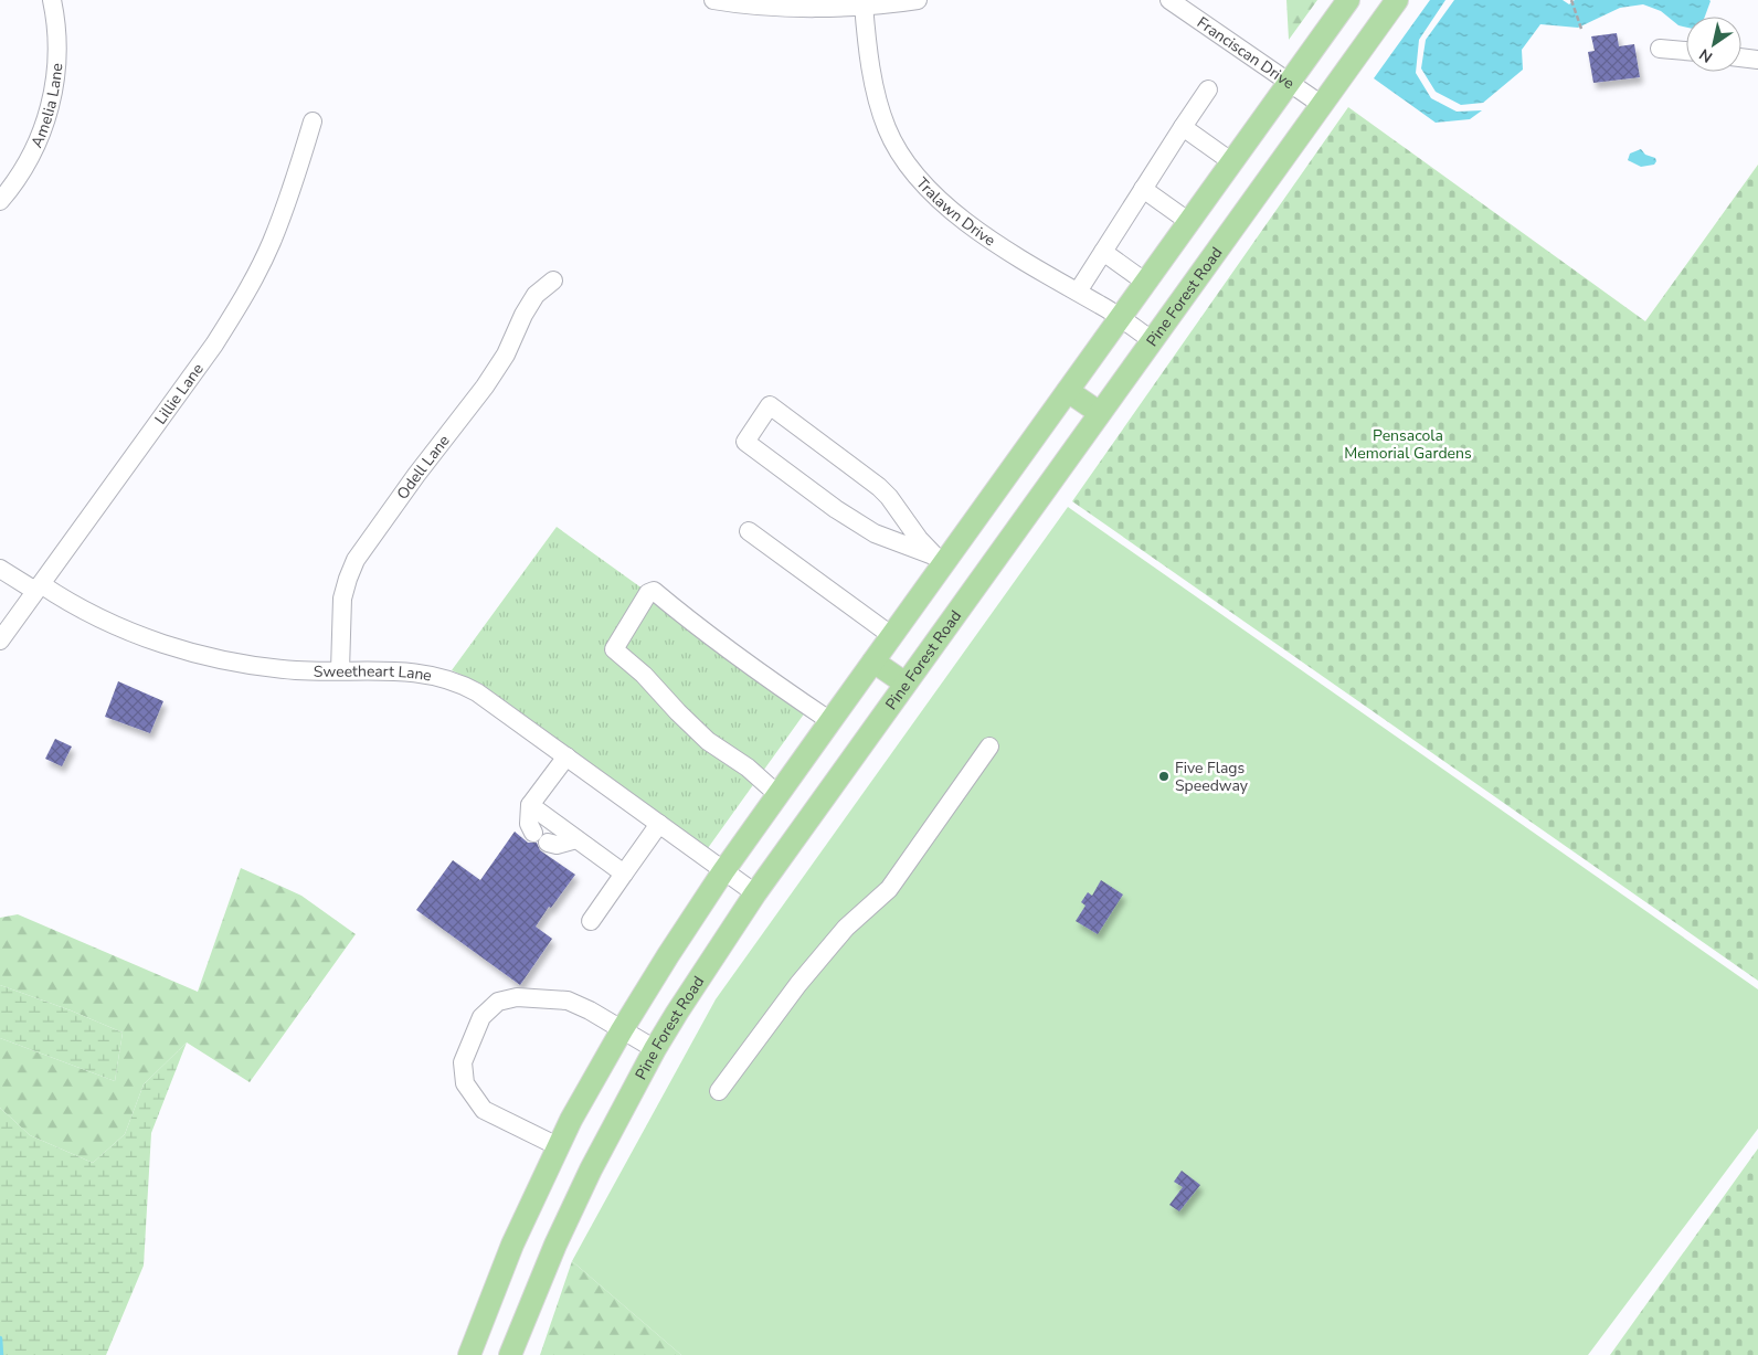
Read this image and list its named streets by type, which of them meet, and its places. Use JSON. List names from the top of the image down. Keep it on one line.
{"streets":{"main road":["Pine Forest Road"],"street":["Franciscan Drive","Amelia Lane","Tralawn Drive","Lillie Lane","Odell Lane","Sweetheart Lane"]},"crossings":[["Franciscan Drive","Pine Forest Road"],["Tralawn Drive","Pine Forest Road"],["Pine Forest Road","Sweetheart Lane"],["Lillie Lane","Sweetheart Lane"],["Odell Lane","Sweetheart Lane"]],"parks":["Pensacola Memorial Gardens"],"places":["Five Flags Speedway"],"north":"bottom left"}
